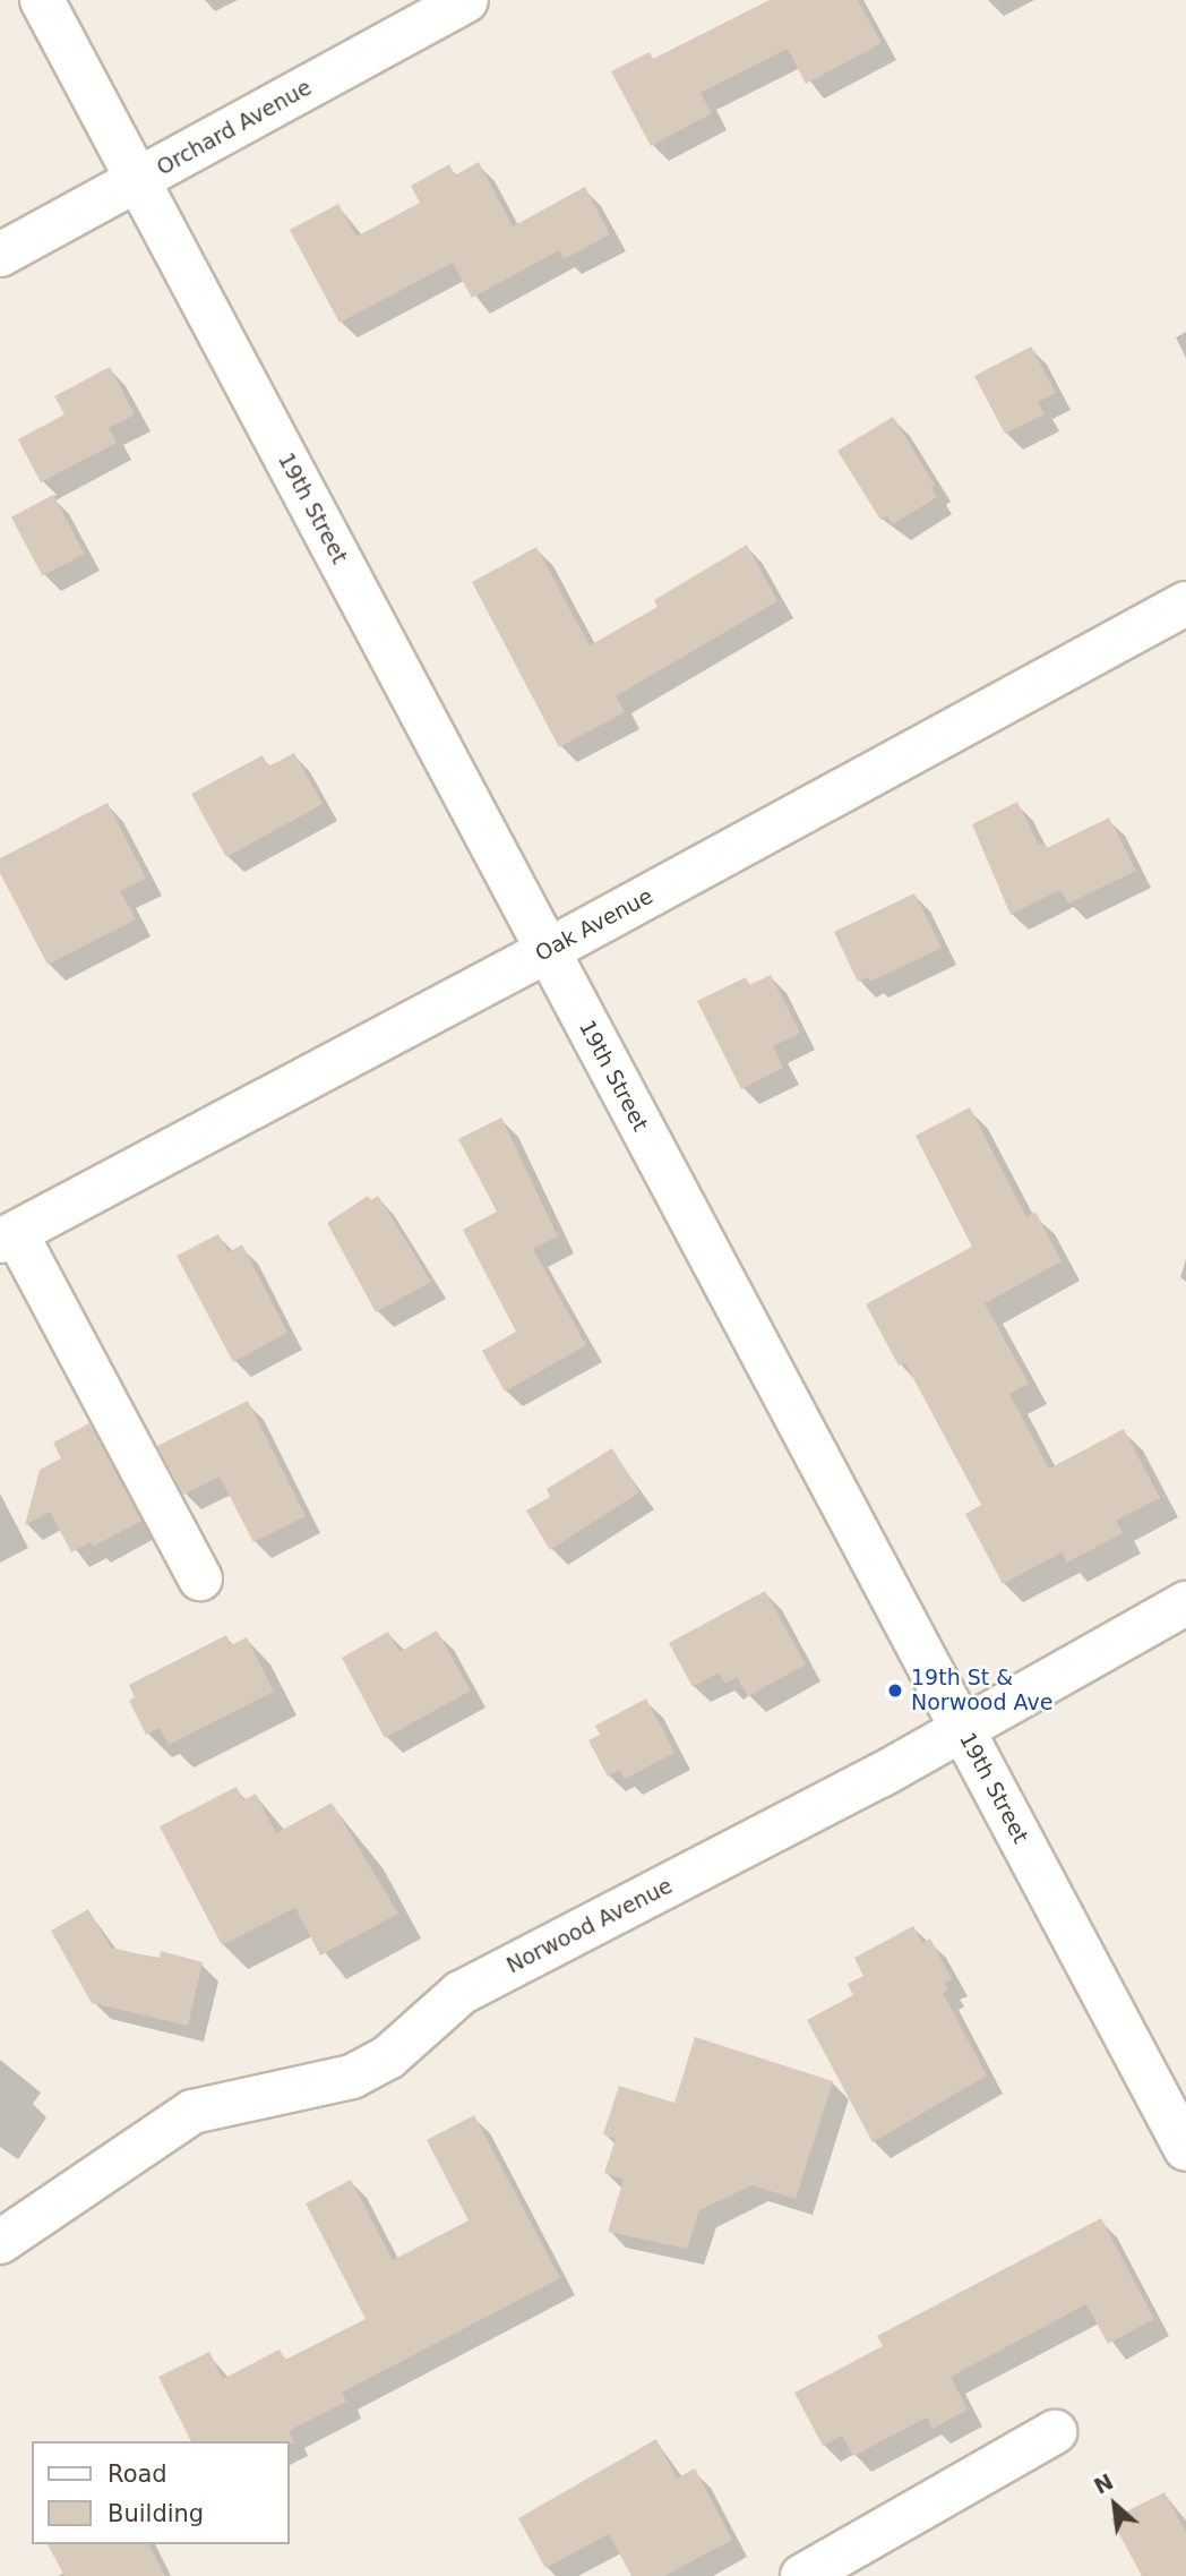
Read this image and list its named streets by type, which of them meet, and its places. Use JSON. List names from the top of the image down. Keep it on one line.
{"streets":{"street":["Orchard Avenue","19th Street","Oak Avenue","Norwood Avenue"]},"crossings":[["Orchard Avenue","19th Street"],["19th Street","Oak Avenue"],["19th Street","Norwood Avenue"]],"places":["19th St & Norwood Ave"],"legend":["Road","Building"],"north":"top left"}
